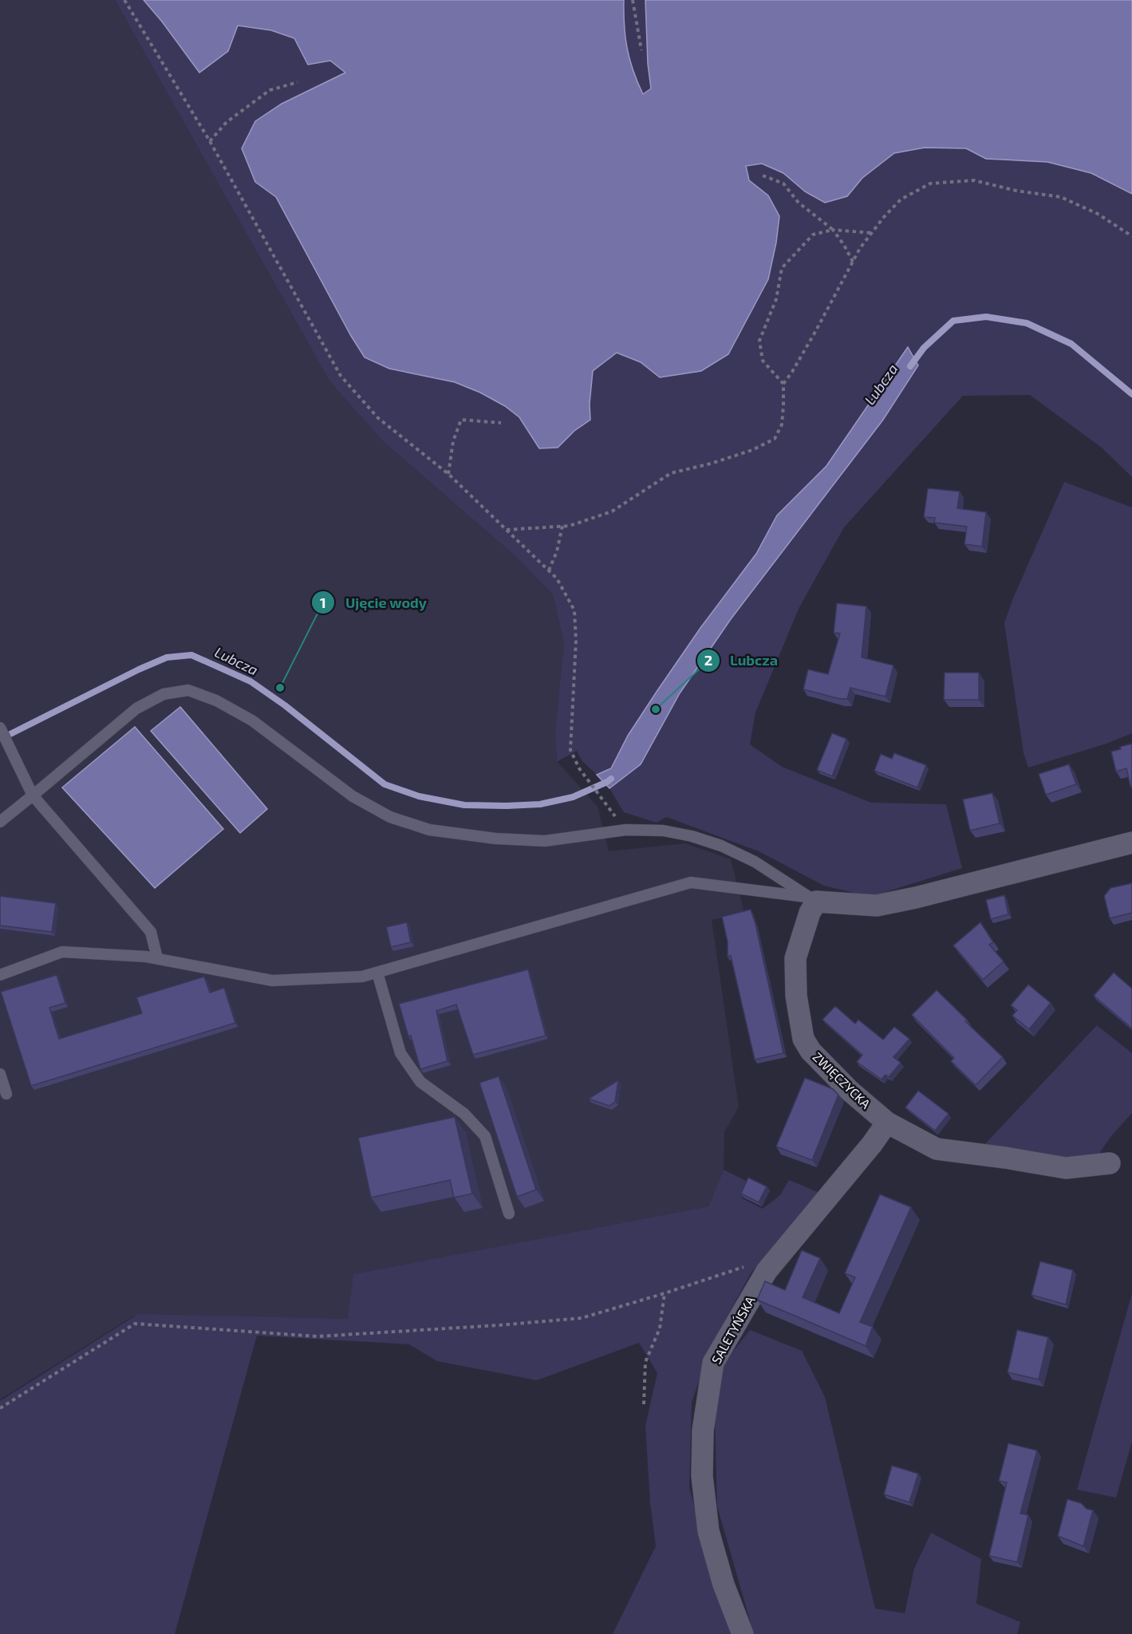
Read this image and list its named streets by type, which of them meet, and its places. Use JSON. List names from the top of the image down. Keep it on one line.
{"streets":{"street":["ZWIĘCZYCKA","SALETYŃSKA"]},"crossings":[["ZWIĘCZYCKA","SALETYŃSKA"]],"water":["Lubcza"],"places":["Ujęcie wody","Lubcza"]}
